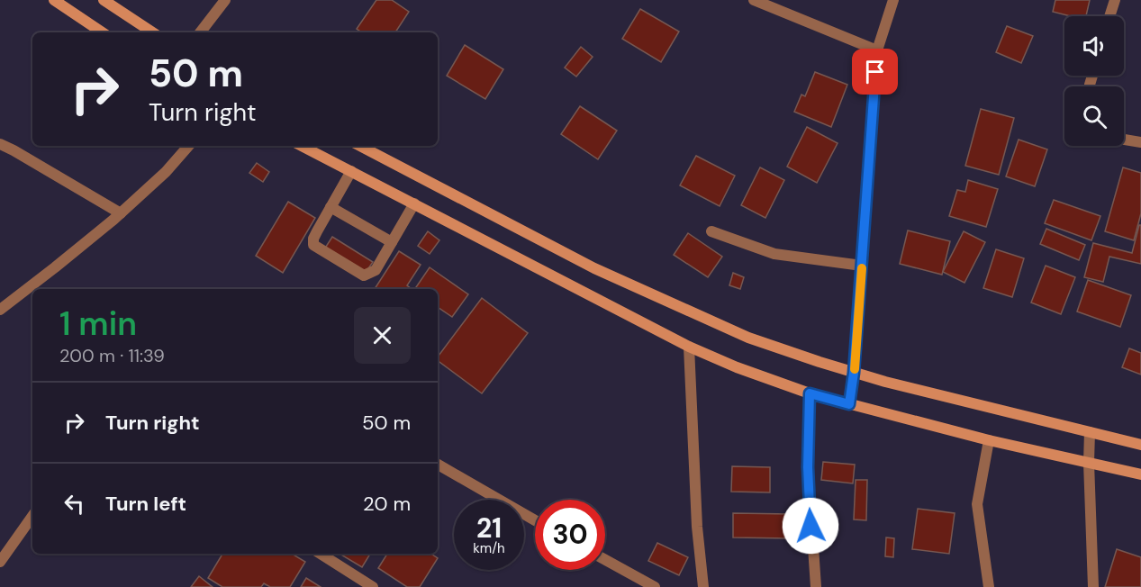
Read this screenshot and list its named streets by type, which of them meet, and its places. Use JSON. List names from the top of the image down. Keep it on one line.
{"page":{"turn":["50 m","Turn right"],"heading":["1 min","200 m · 11:39"],"list":[{"name":"Turn right","value":"50 m"},{"name":"Turn left","value":"20 m"}],"speed":"21 km/h","limit":"30"}}
